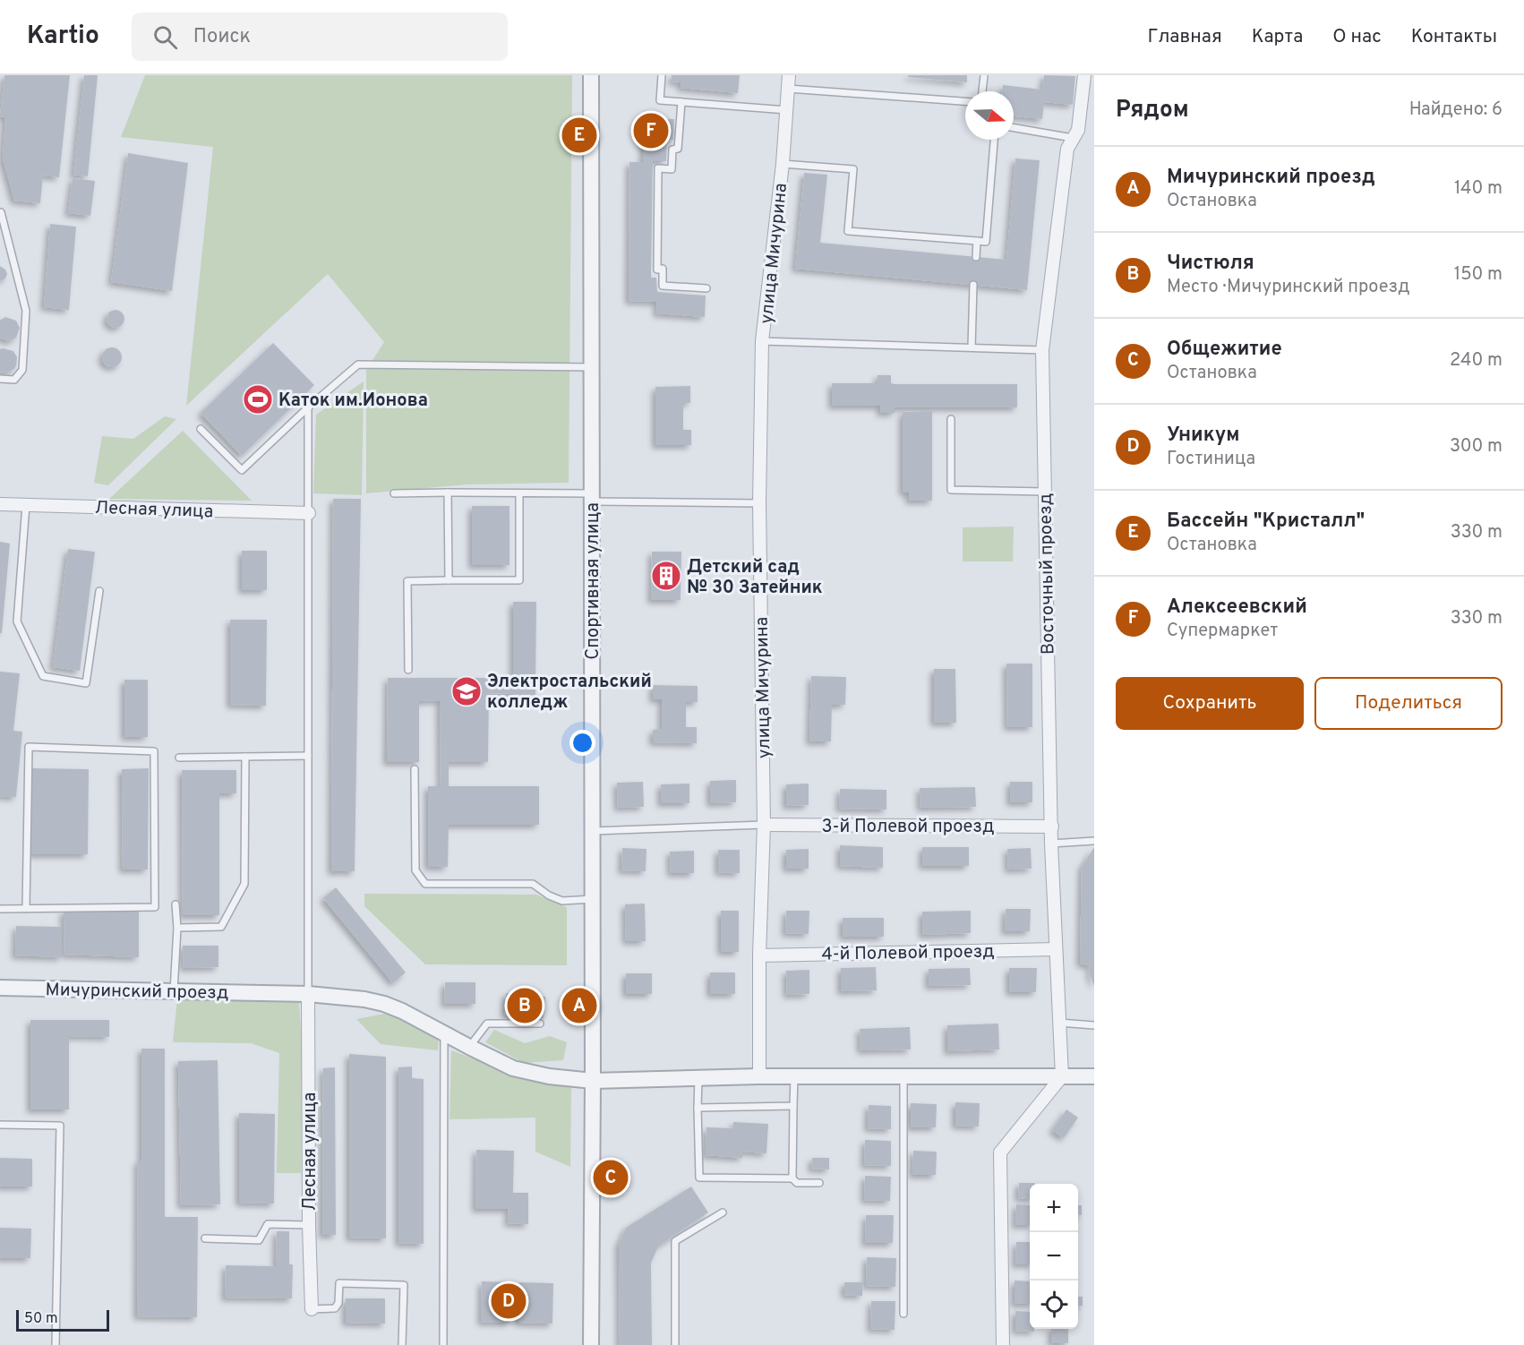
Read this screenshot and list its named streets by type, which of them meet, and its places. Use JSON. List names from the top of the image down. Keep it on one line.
{"streets":{"street":["улица Мичурина","Лесная улица","Восточный проезд","Спортивная улица","3-й Полевой проезд","4-й Полевой проезд","Мичуринский проезд"]},"crossings":[["улица Мичурина","3-й Полевой проезд"],["улица Мичурина","4-й Полевой проезд"],["улица Мичурина","Мичуринский проезд"],["Лесная улица","Мичуринский проезд"],["Восточный проезд","3-й Полевой проезд"],["Восточный проезд","4-й Полевой проезд"],["Восточный проезд","Мичуринский проезд"],["Спортивная улица","Мичуринский проезд"]],"places":{"sports":["Каток им.Ионова"],"building":["Детский сад № 30 Затейник"],"school or university":["Электростальский колледж"]},"scale_bar":"50 m","north":"right","page":{"header":"Kartio","search":"Поиск","nav":["Главная","Карта","О нас","Контакты"],"heading":["Рядом","Найдено: 6"],"pins":["F","E","A","B","C","D"],"list":[{"mark":"A","name":"Мичуринский проезд","note":"Остановка","value":"140 m"},{"mark":"B","name":"Чистюля","note":"Место · Мичуринский проезд","value":"150 m"},{"mark":"C","name":"Общежитие","note":"Остановка","value":"240 m"},{"mark":"D","name":"Уникум","note":"Гостиница","value":"300 m"},{"mark":"E","name":"Бассейн \"Кристалл\"","note":"Остановка","value":"330 m"},{"mark":"F","name":"Алексеевский","note":"Супермаркет","value":"330 m"}],"buttons":["Сохранить","Поделиться"],"map_buttons":["+","−"],"scale":"50 m"}}
